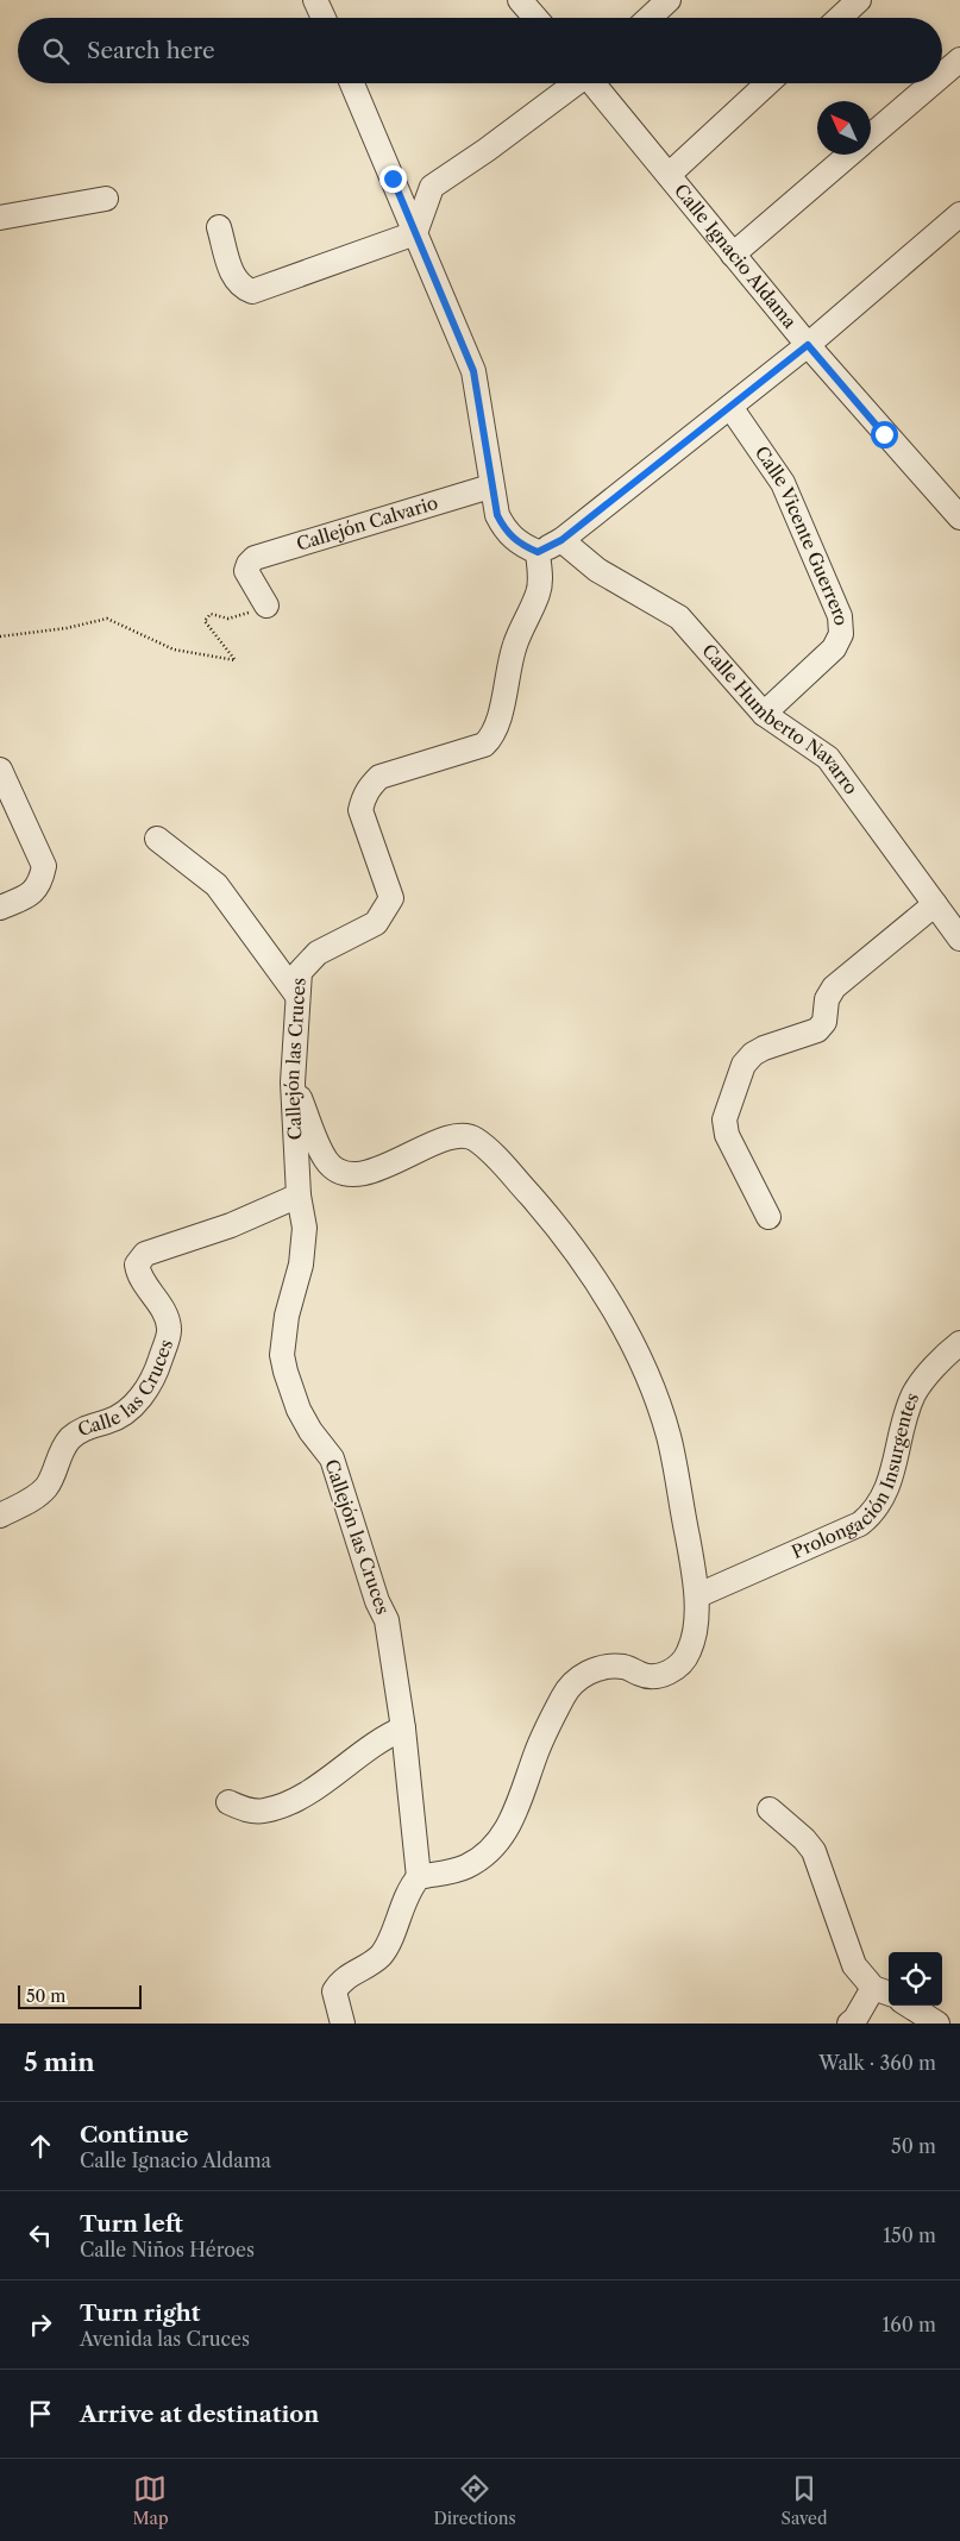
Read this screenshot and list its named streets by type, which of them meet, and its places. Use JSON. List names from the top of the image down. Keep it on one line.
{"streets":{"street":["Calle Ignacio Aldama","Callejón Calvario","Calle Vicente Guerrero","Calle Humberto Navarro","Callejón las Cruces","Calle las Cruces","Prolongación Insurgentes"]},"crossings":[["Calle Vicente Guerrero","Calle Humberto Navarro"],["Callejón las Cruces","Calle las Cruces"]],"scale_bar":"50 m","north":"top left","page":{"search":"Search here","scale":"50 m","heading":["5 min","Walk · 360 m"],"list":[["Continue","Calle Ignacio Aldama","50 m"],["Turn left","Calle Niños Héroes","150 m"],["Turn right","Avenida las Cruces","160 m"],"Arrive at destination"],"nav":["Map","Directions","Saved"]}}
